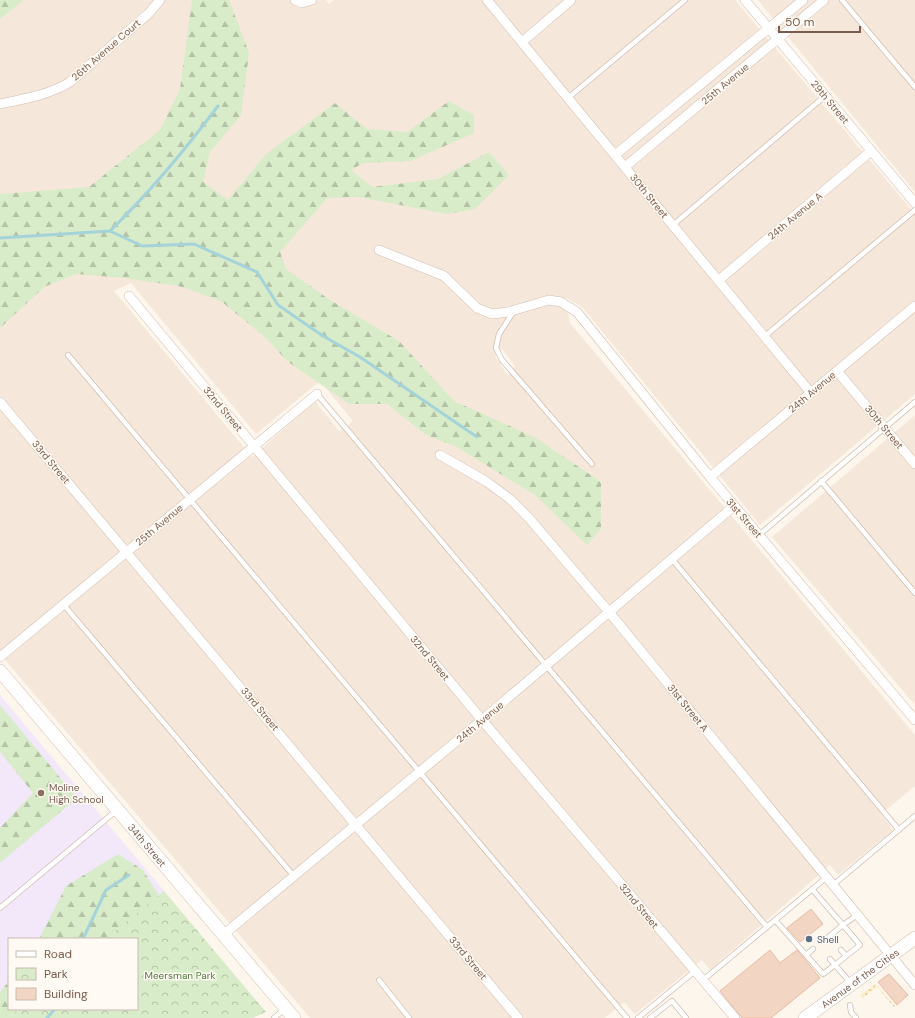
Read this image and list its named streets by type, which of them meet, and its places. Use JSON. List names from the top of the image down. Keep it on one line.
{"streets":{"street":["26th Avenue Court","25th Avenue","29th Street","30th Street","24th Avenue A","24th Avenue","32nd Street","33rd Street","31st Street","31st Street A","34th Street","Avenue of the Cities"]},"crossings":[["25th Avenue","29th Street"],["25th Avenue","30th Street"],["25th Avenue","32nd Street"],["25th Avenue","33rd Street"],["29th Street","24th Avenue A"],["30th Street","24th Avenue A"],["30th Street","24th Avenue"],["24th Avenue","32nd Street"],["24th Avenue","33rd Street"],["24th Avenue","31st Street"],["24th Avenue","31st Street A"],["24th Avenue","34th Street"],["31st Street A","Avenue of the Cities"]],"parks":["Meersman Park"],"places":["Moline High School","Shell"],"legend":["Road","Park","Building"],"scale_bar":"50 m"}
